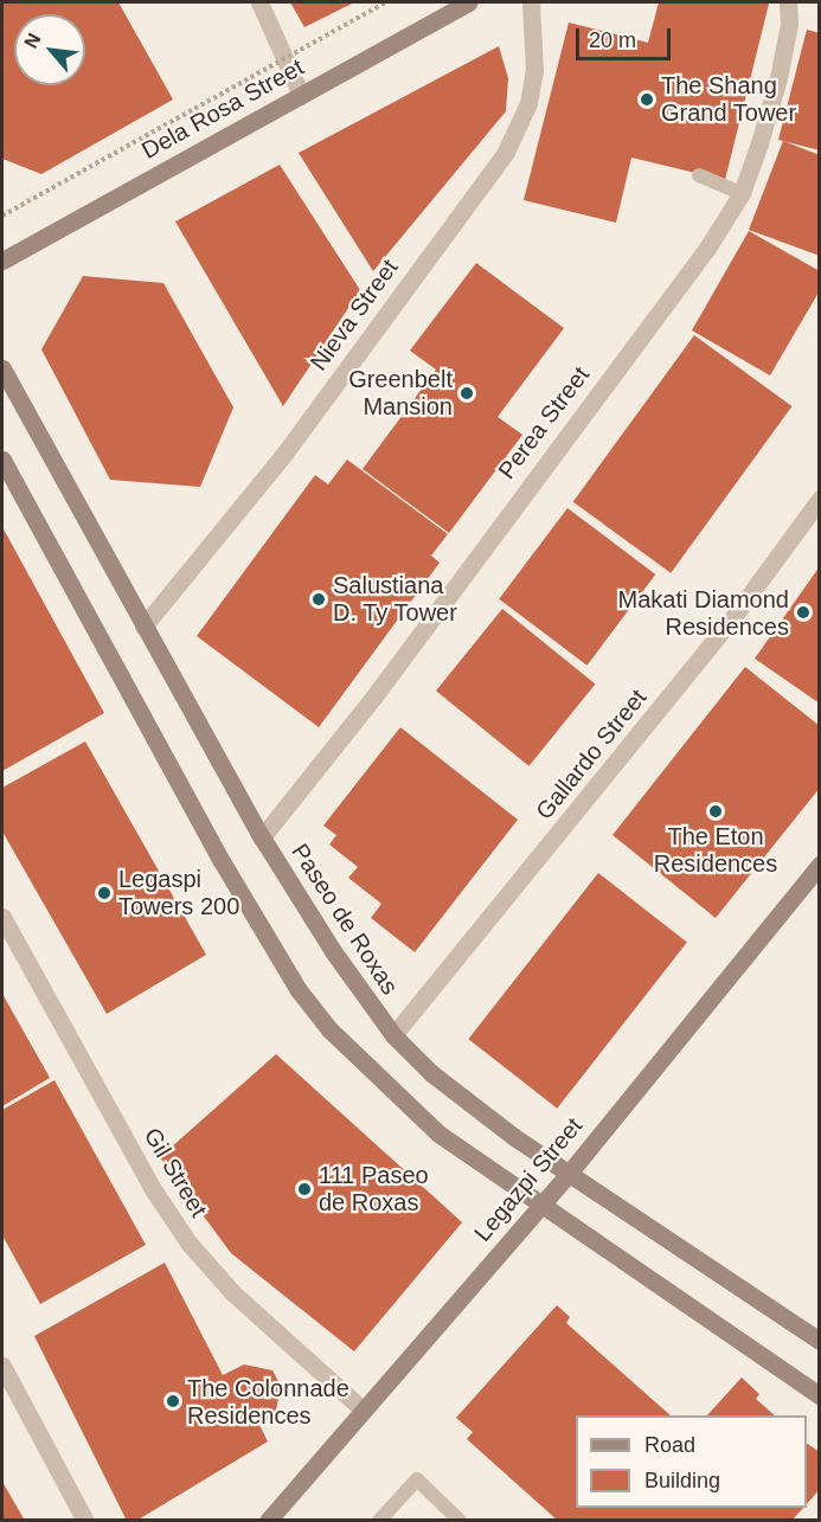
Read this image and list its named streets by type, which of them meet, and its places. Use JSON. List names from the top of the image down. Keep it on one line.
{"streets":{"main road":["Dela Rosa Street","Paseo de Roxas","Legazpi Street"],"street":["Nieva Street","Perea Street","Gallardo Street","Gil Street"]},"crossings":[["Nieva Street","Paseo de Roxas"],["Perea Street","Paseo de Roxas"],["Gallardo Street","Paseo de Roxas"],["Paseo de Roxas","Legazpi Street"],["Gil Street","Legazpi Street"]],"places":["The Shang Grand Tower","Greenbelt Mansion","Salustiana D. Ty Tower","Makati Diamond Residences","The Eton Residences","Legaspi Towers 200","111 Paseo de Roxas","The Colonnade Residences"],"legend":["Road","Building"],"scale_bar":"20 m","north":"top left"}
